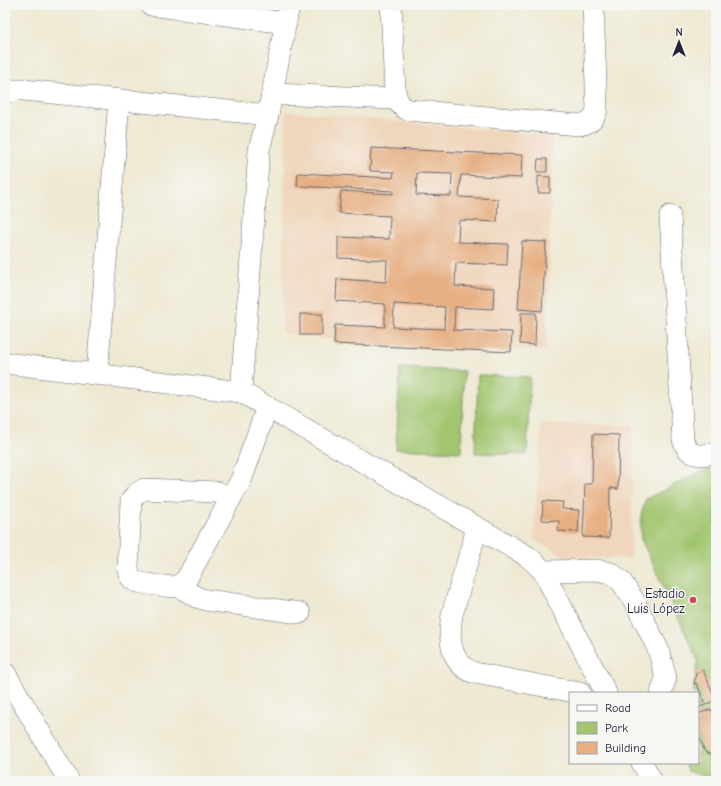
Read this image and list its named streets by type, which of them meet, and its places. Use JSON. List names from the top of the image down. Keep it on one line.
{"places":["Estadio Luis López"],"legend":["Road","Park","Building"],"north":"top"}
